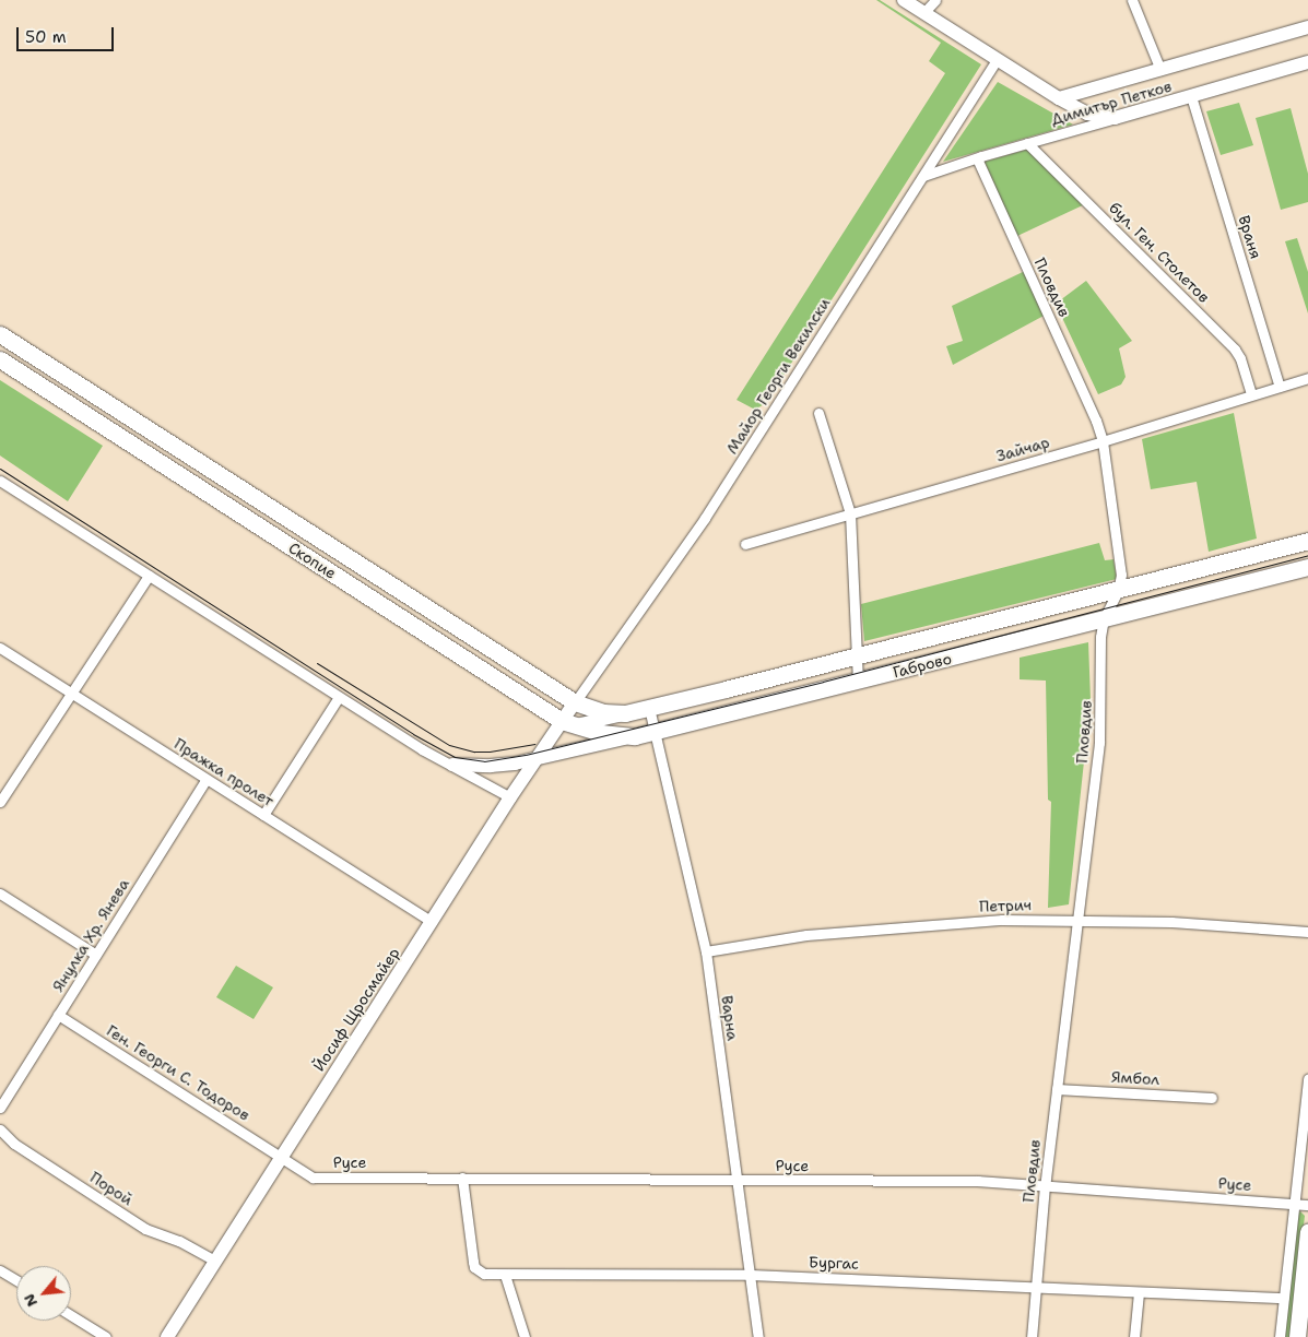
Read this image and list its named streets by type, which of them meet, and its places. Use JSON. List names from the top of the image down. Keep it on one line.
{"streets":{"main road":["Скопие","Габрово"],"street":["Димитър Петков","Враня","бул. Ген. Столетов","Пловдив","Майор Георги Векилски","Зайчар","Пражка пролет","Петрич","Янулка Хр. Янева","Йосиф Щросмайер","Варна","Ген. Георги С. Тодоров","Ямбол","Русе","Порой","Бургас"]},"crossings":[["Димитър Петков","Враня"],["Димитър Петков","бул. Ген. Столетов"],["Димитър Петков","Пловдив"],["Димитър Петков","Майор Георги Векилски"],["Враня","Зайчар"],["бул. Ген. Столетов","Зайчар"],["Пловдив","Зайчар"],["Пловдив","Габрово"],["Пловдив","Петрич"],["Пловдив","Ямбол"],["Пловдив","Русе"],["Пловдив","Бургас"],["Майор Георги Векилски","Скопие"],["Майор Георги Векилски","Йосиф Щросмайер"],["Скопие","Габрово"],["Скопие","Йосиф Щросмайер"],["Габрово","Йосиф Щросмайер"],["Габрово","Варна"],["Пражка пролет","Янулка Хр. Янева"],["Пражка пролет","Йосиф Щросмайер"],["Петрич","Варна"],["Янулка Хр. Янева","Ген. Георги С. Тодоров"],["Йосиф Щросмайер","Ген. Георги С. Тодоров"],["Йосиф Щросмайер","Русе"],["Йосиф Щросмайер","Порой"],["Варна","Русе"],["Варна","Бургас"],["Ген. Георги С. Тодоров","Русе"],["Русе","Бургас"]],"scale_bar":"50 m","north":"bottom left"}
